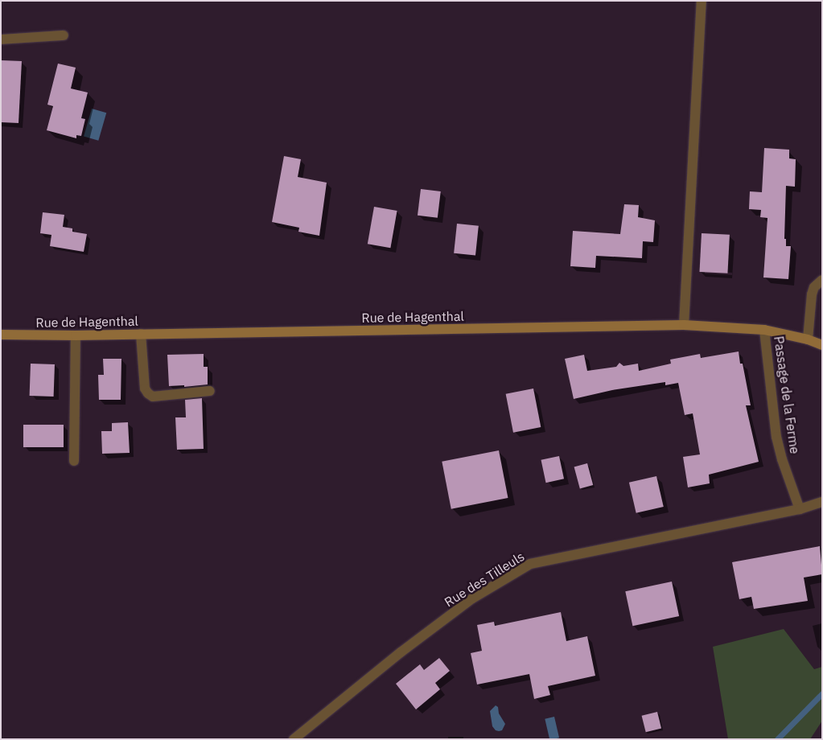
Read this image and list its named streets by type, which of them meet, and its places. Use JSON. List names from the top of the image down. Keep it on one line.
{"streets":{"street":["Rue de Hagenthal","Passage de la Ferme","Rue des Tilleuls"]},"crossings":[["Rue de Hagenthal","Passage de la Ferme"],["Passage de la Ferme","Rue des Tilleuls"]]}
